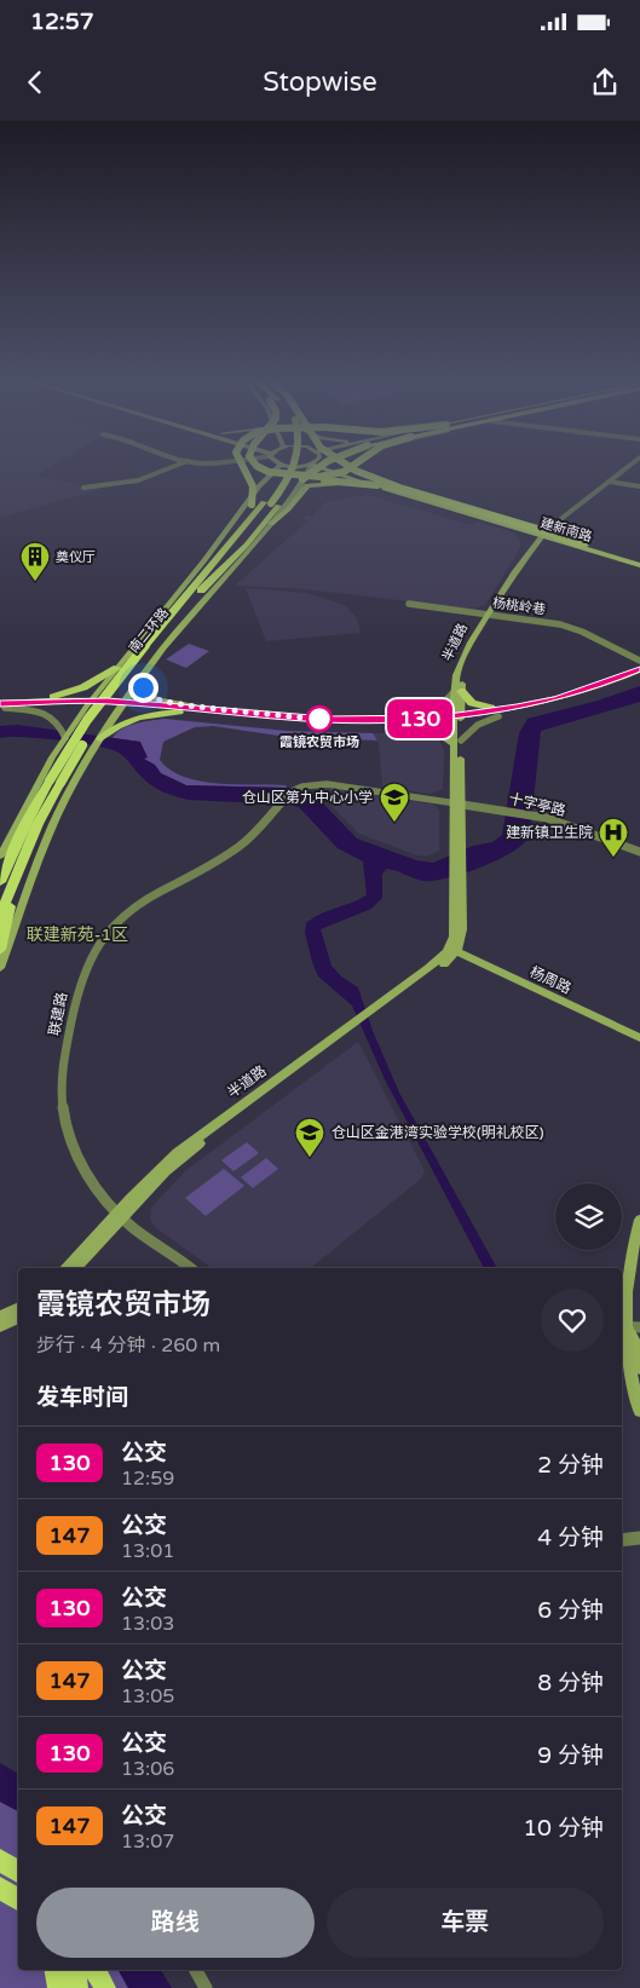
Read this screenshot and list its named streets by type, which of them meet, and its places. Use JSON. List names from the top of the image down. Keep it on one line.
{"streets":{"highway":["南二环路"],"main road":["建新南路","半道路","杨周路"],"street":["杨桃岭巷","十字亭路","联建路"]},"crossings":[["建新南路","半道路"],["杨桃岭巷","半道路"],["半道路","十字亭路"],["半道路","杨周路"],["半道路","联建路"],["十字亭路","联建路"]],"districts":["联建新苑-1区"],"places":{"building":["奠仪厅"],"other":["霞镜农贸市场"],"school or university":["仓山区第九中心小学","仓山区金港湾实验学校(明礼校区)"],"hospital":["建新镇卫生院"]},"lines":["bus line 130"],"page":{"status":"12:57","header":"Stopwise","on_map":"130","heading":[["霞镜农贸市场","步行 · 4 分钟 · 260 m"],"发车时间"],"list":[{"mark":"130","name":"公交","note":"12:59","value":"2 分钟"},{"mark":"147","name":"公交","note":"13:01","value":"4 分钟"},{"mark":"130","name":"公交","note":"13:03","value":"6 分钟"},{"mark":"147","name":"公交","note":"13:05","value":"8 分钟"},{"mark":"130","name":"公交","note":"13:06","value":"9 分钟"},{"mark":"147","name":"公交","note":"13:07","value":"10 分钟"}],"buttons":["路线","车票"]}}
